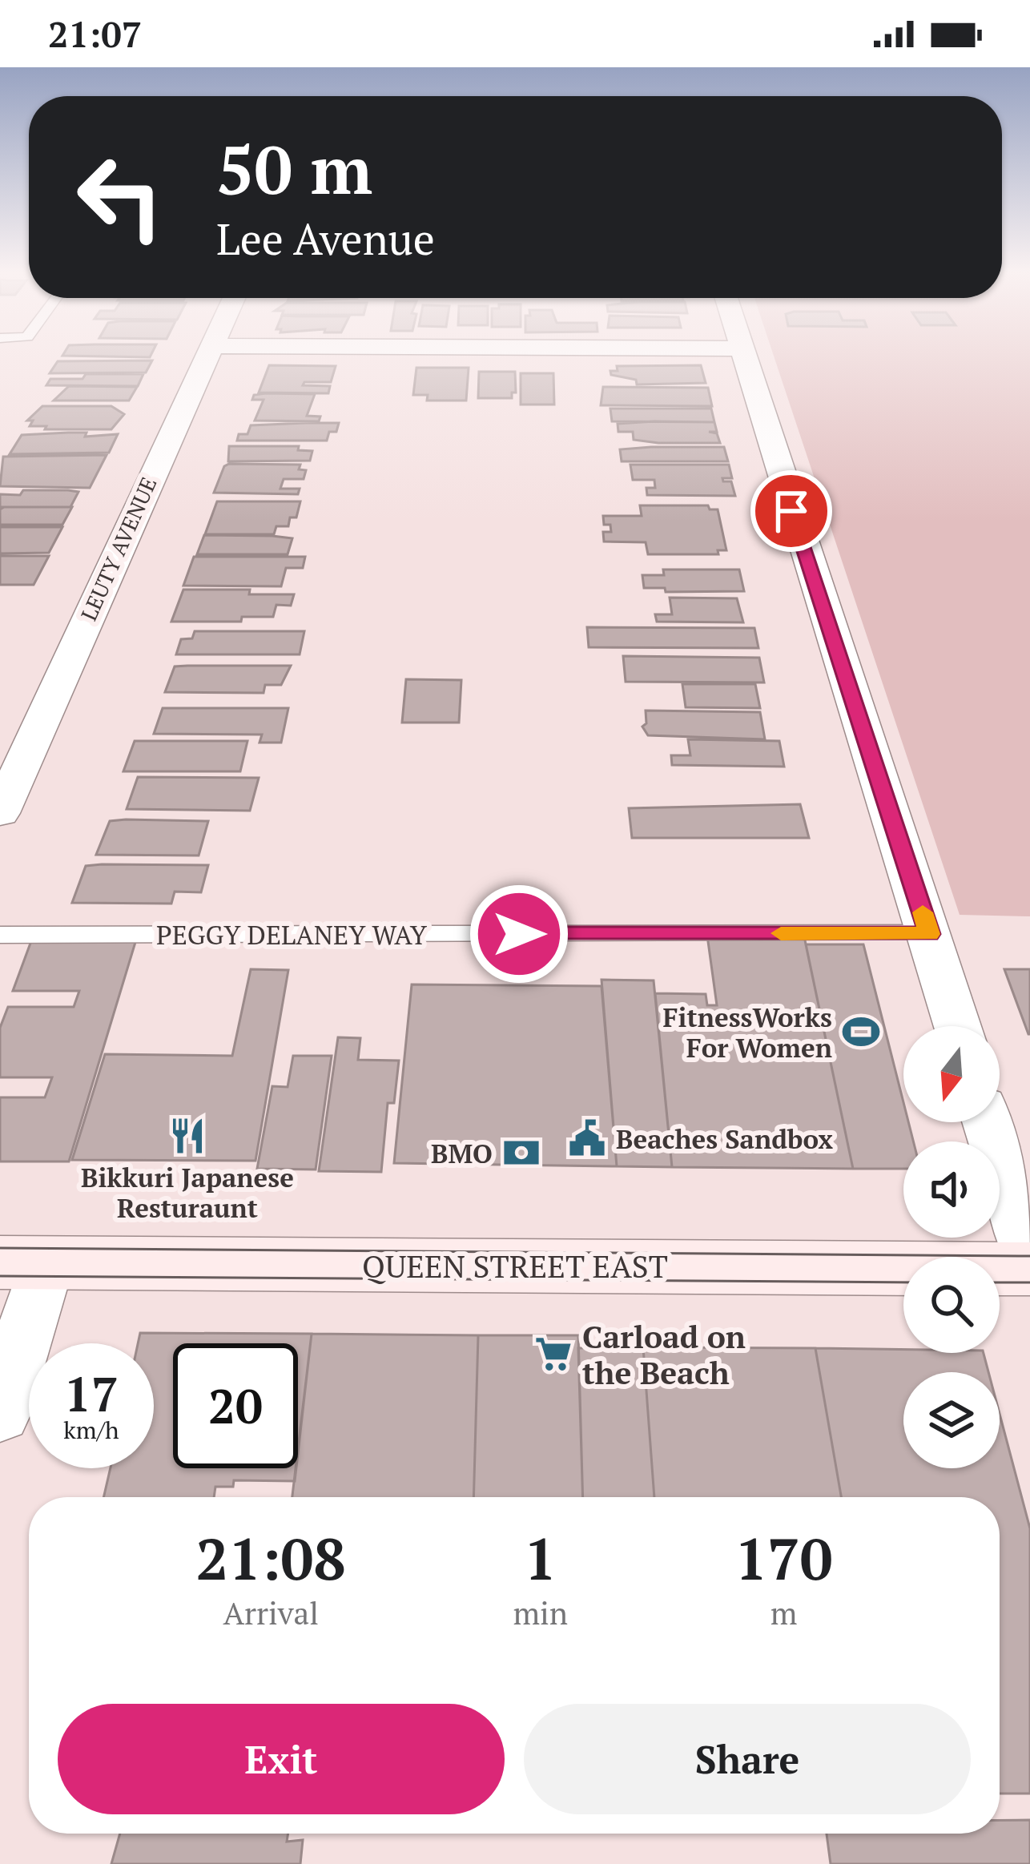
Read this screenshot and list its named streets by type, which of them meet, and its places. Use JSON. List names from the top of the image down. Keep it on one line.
{"streets":{"main road":["QUEEN STREET EAST"],"street":["LEUTY AVENUE"],"lane":["PEGGY DELANEY WAY"]},"places":{"sports":["FitnessWorks For Women"],"restaurant":["Bikkuri Japanese Resturaunt"],"public building":["Beaches Sandbox"],"bank":["BMO"],"supermarket":["Carload on the Beach"]},"north":"bottom","page":{"status":"21:07","turn":["50 m","Lee Avenue"],"speed":"17 km/h","limit":"20","eta":["21:08","Arrival","1","min","170","m"],"buttons":["Exit","Share"]}}
